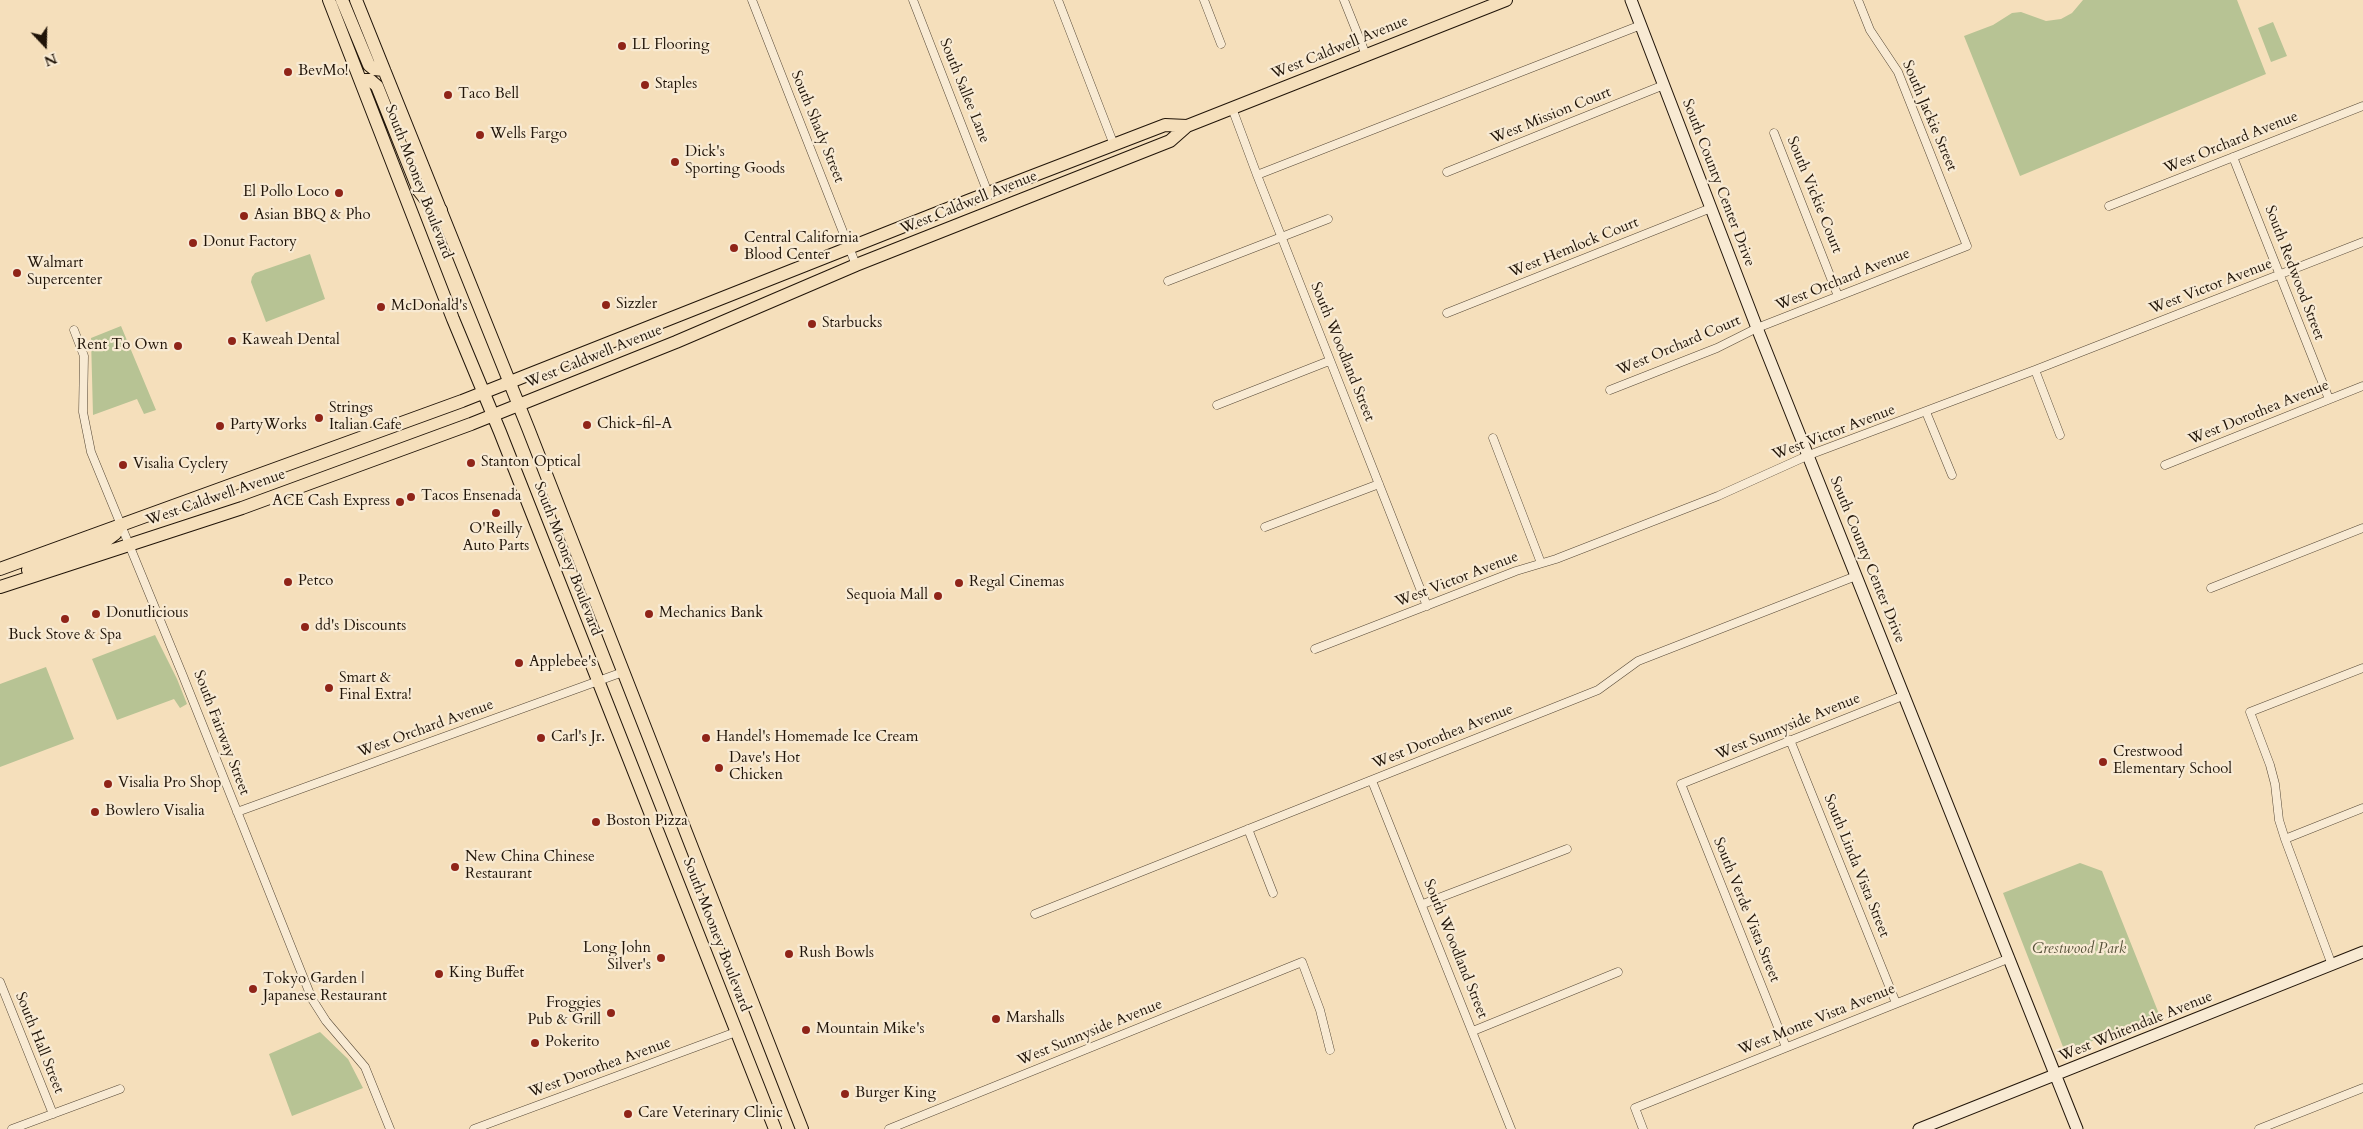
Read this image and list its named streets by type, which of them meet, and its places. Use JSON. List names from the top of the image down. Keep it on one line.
{"streets":{"main road":["West Caldwell Avenue","South Mooney Boulevard"],"street":["South Sallee Lane","West Mission Court","South Jackie Street","South Shady Street","West Orchard Avenue","South County Center Drive","South Vickie Court","West Hemlock Court","South Redwood Street","West Victor Avenue","West Orchard Court","South Woodland Street","West Dorothea Avenue","West Sunnyside Avenue","South Fairway Street","South Linda Vista Street","South Verde Vista Street","West Monte Vista Avenue","West Whitendale Avenue","South Hall Street"]},"crossings":[["West Caldwell Avenue","South Sallee Lane"],["West Caldwell Avenue","South Shady Street"],["West Caldwell Avenue","South Mooney Boulevard"],["West Caldwell Avenue","South Woodland Street"],["West Caldwell Avenue","South Fairway Street"],["West Mission Court","South County Center Drive"],["South Jackie Street","West Orchard Avenue"],["West Orchard Avenue","South Mooney Boulevard"],["West Orchard Avenue","South County Center Drive"],["West Orchard Avenue","South Vickie Court"],["West Orchard Avenue","South Redwood Street"],["West Orchard Avenue","West Orchard Court"],["West Orchard Avenue","South Fairway Street"],["South Mooney Boulevard","West Dorothea Avenue"],["South County Center Drive","West Hemlock Court"],["South County Center Drive","West Victor Avenue"],["South County Center Drive","West Orchard Court"],["South County Center Drive","West Dorothea Avenue"],["South County Center Drive","West Sunnyside Avenue"],["South County Center Drive","West Monte Vista Avenue"],["South County Center Drive","West Whitendale Avenue"],["South Redwood Street","West Victor Avenue"],["South Redwood Street","West Dorothea Avenue"],["West Victor Avenue","South Woodland Street"],["South Woodland Street","West Dorothea Avenue"],["West Sunnyside Avenue","South Linda Vista Street"],["West Sunnyside Avenue","South Verde Vista Street"],["South Linda Vista Street","West Monte Vista Avenue"],["South Verde Vista Street","West Monte Vista Avenue"]],"parks":["Crestwood Park"],"places":["LL Flooring","BevMo!","Staples","Taco Bell","Wells Fargo","Dick's Sporting Goods","El Pollo Loco","Asian BBQ & Pho","Donut Factory","Central California Blood Center","Walmart Supercenter","Sizzler","McDonald's","Starbucks","Kaweah Dental","Rent To Own","Strings Italian Cafe","Chick-fil-A","PartyWorks","Stanton Optical","Visalia Cyclery","Tacos Ensenada","ACE Cash Express","O'Reilly Auto Parts","Petco","Regal Cinemas","Sequoia Mall","Donutlicious","Mechanics Bank","Buck Stove & Spa","dd's Discounts","Applebee's","Smart & Final Extra!","Carl's Jr.","Handel's Homemade Ice Cream","Crestwood Elementary School","Dave's Hot Chicken","Visalia Pro Shop","Bowlero Visalia","Boston Pizza","New China Chinese Restaurant","Rush Bowls","Long John Silver's","King Buffet","Tokyo Garden | Japanese Restaurant","Froggies Pub & Grill","Marshalls","Mountain Mike's","Pokerito","Burger King","Care Veterinary Clinic"],"north":"bottom"}
